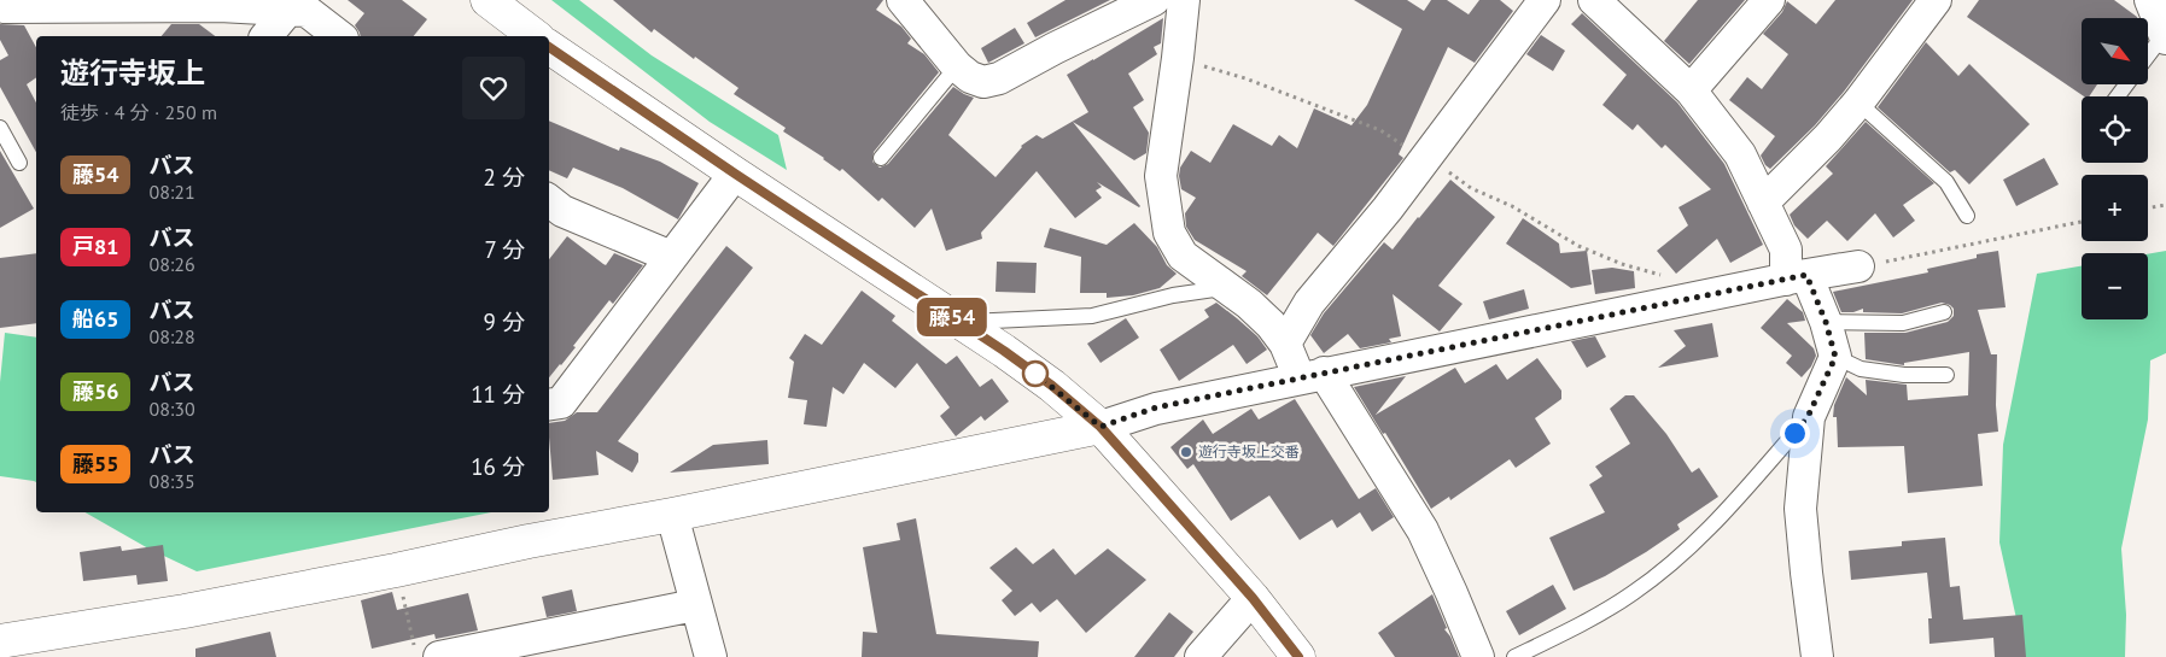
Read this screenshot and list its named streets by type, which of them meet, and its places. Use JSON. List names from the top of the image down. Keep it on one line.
{"places":["遊行寺坂上交番"],"lines":["bus line 藤54"],"north":"bottom right","page":{"on_map":"藤54","map_buttons":["+","−"],"heading":["遊行寺坂上","徒歩 · 4 分 · 250 m"],"list":[{"mark":"藤54","name":"バス","note":"08:21","value":"2 分"},{"mark":"戸81","name":"バス","note":"08:26","value":"7 分"},{"mark":"船65","name":"バス","note":"08:28","value":"9 分"},{"mark":"藤56","name":"バス","note":"08:30","value":"11 分"},{"mark":"藤55","name":"バス","note":"08:35","value":"16 分"}]}}
